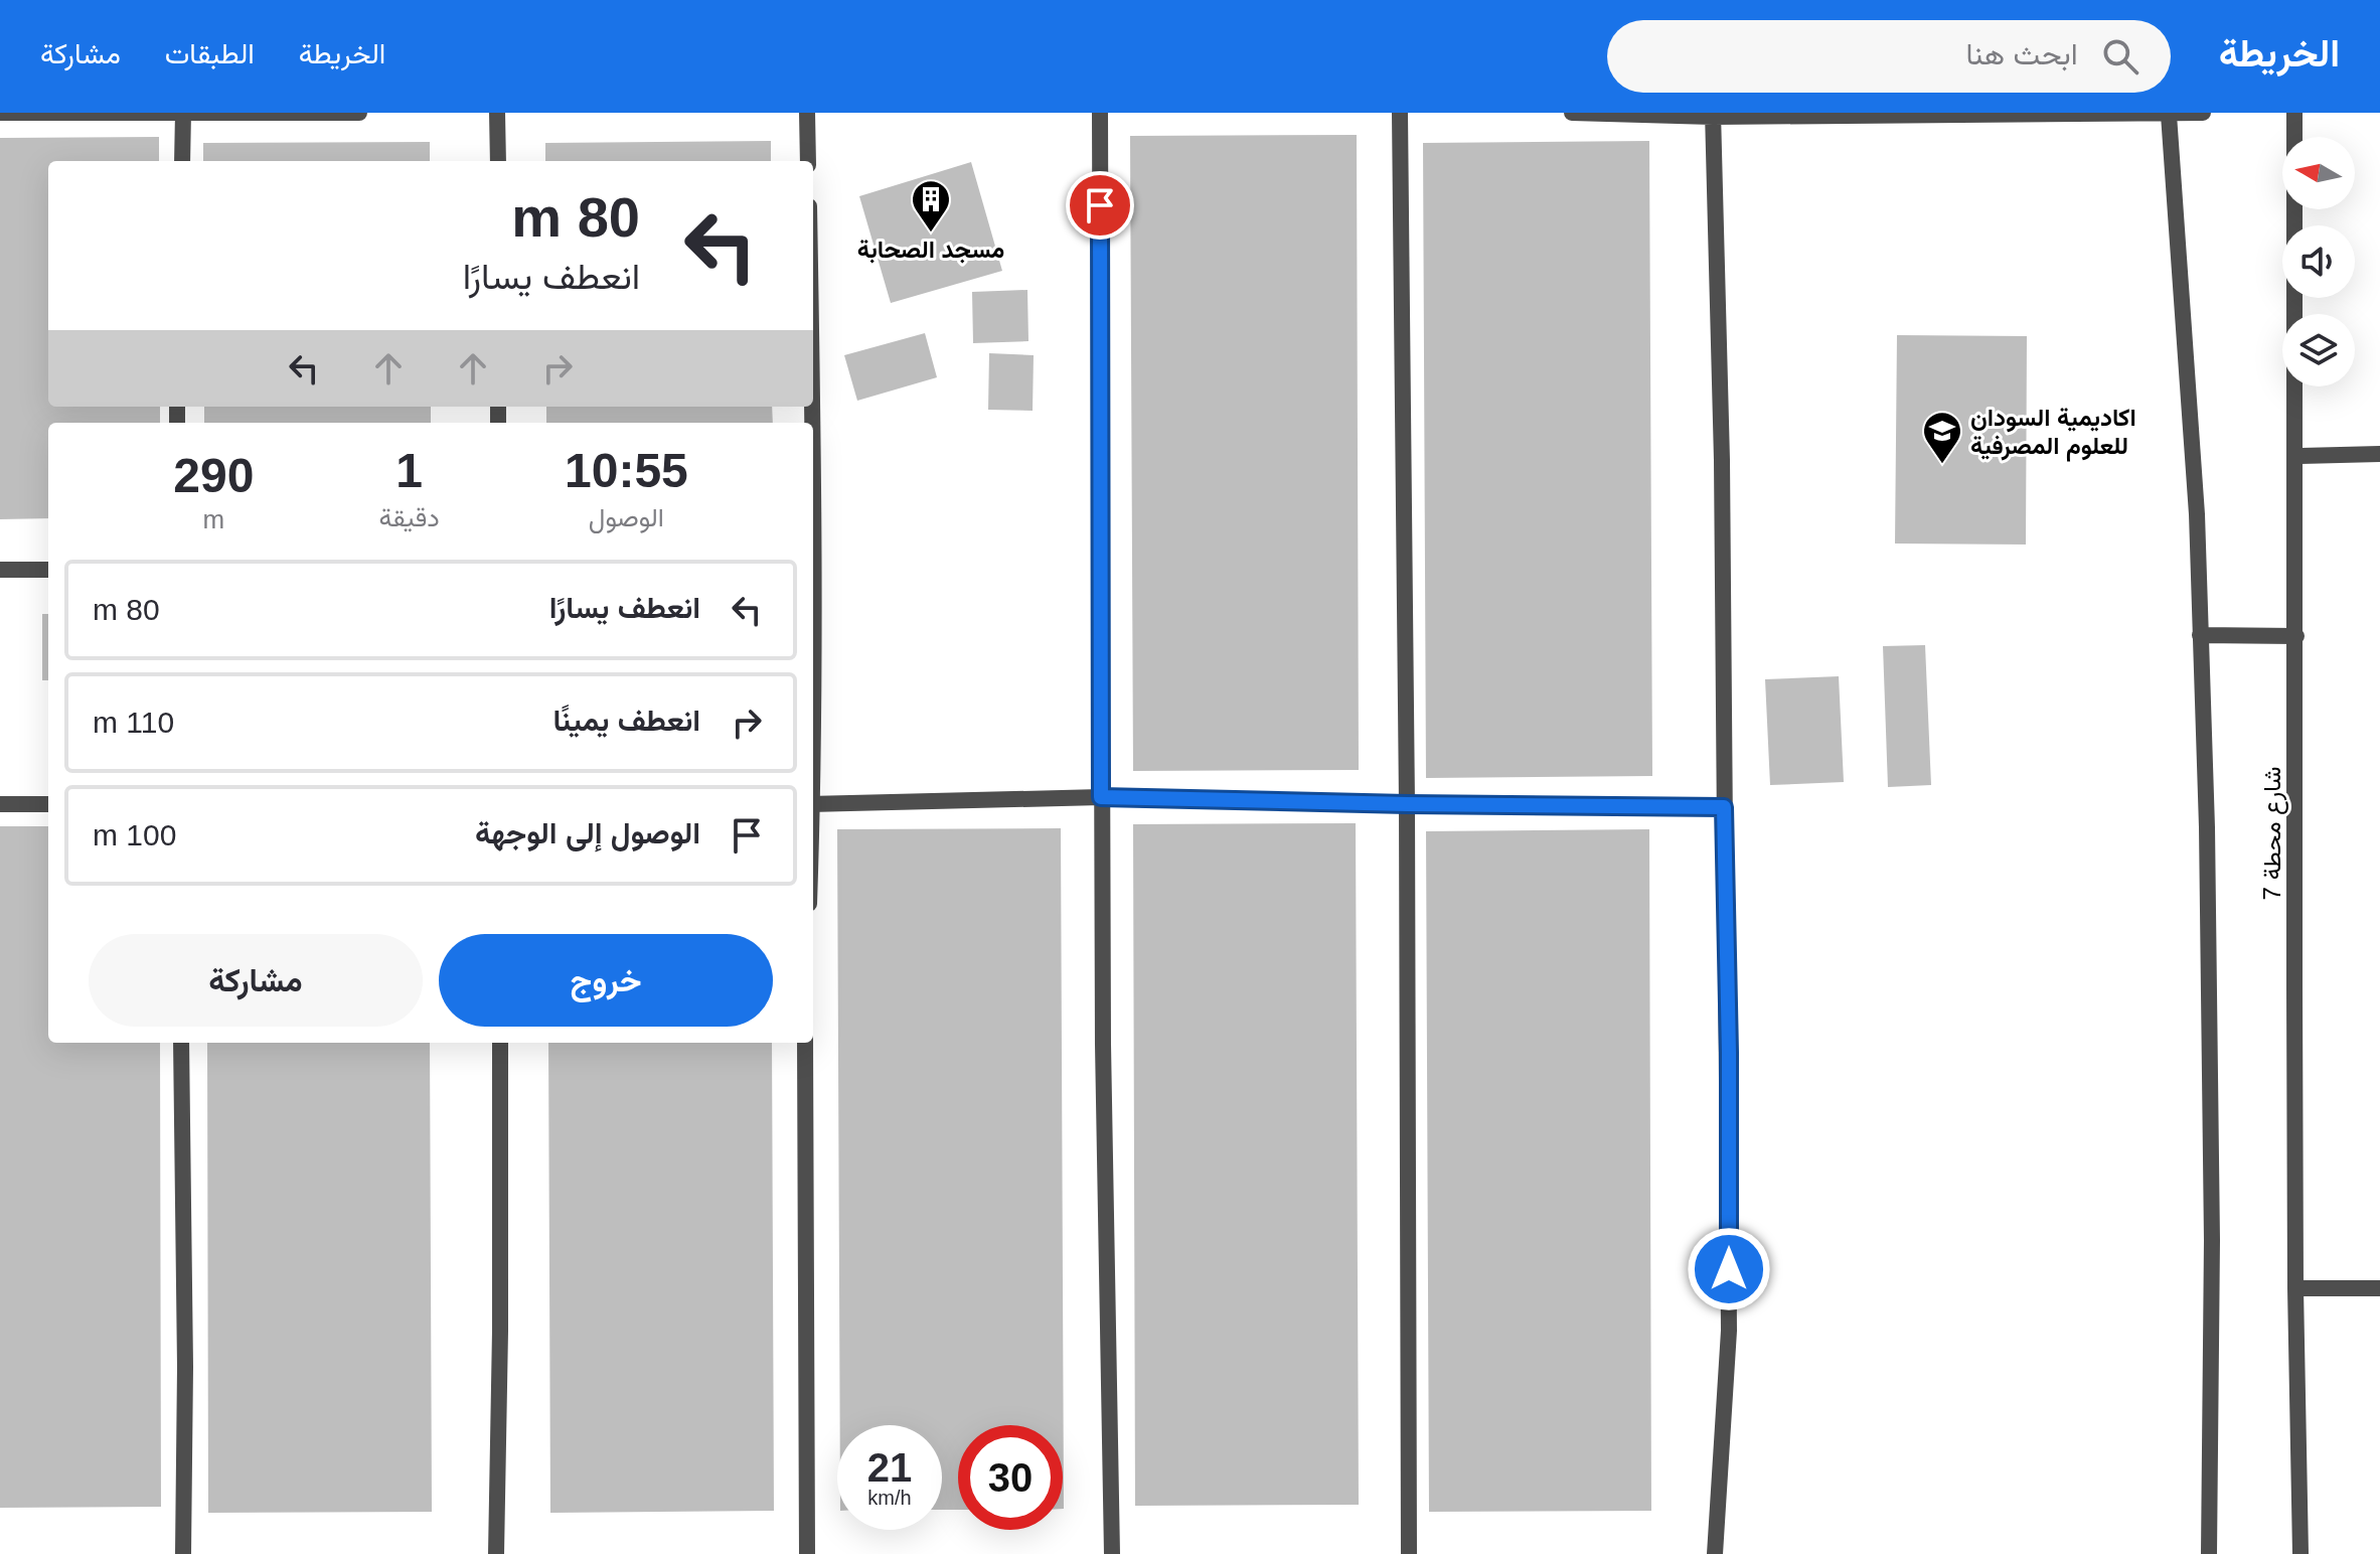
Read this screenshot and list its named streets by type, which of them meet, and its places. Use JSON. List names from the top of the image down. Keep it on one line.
{"streets":{"street":["شارع محطة 7"]},"places":{"building":["مسجد الصحابة"],"school or university":["اكاديمية السودان للعلوم المصرفية"]},"north":"left","page":{"header":"الخريطة","search":"ابحث هنا","nav":["الخريطة","الطبقات","مشاركة"],"turn":["80 m","انعطف يسارًا"],"eta":["10:55","الوصول","1","دقيقة","290","m"],"list":[{"name":"انعطف يسارًا","value":"80 m"},{"name":"انعطف يمينًا","value":"110 m"},{"name":"الوصول إلى الوجهة","value":"100 m"}],"buttons":["خروج","مشاركة"],"speed":"21 km/h","limit":"30"}}
